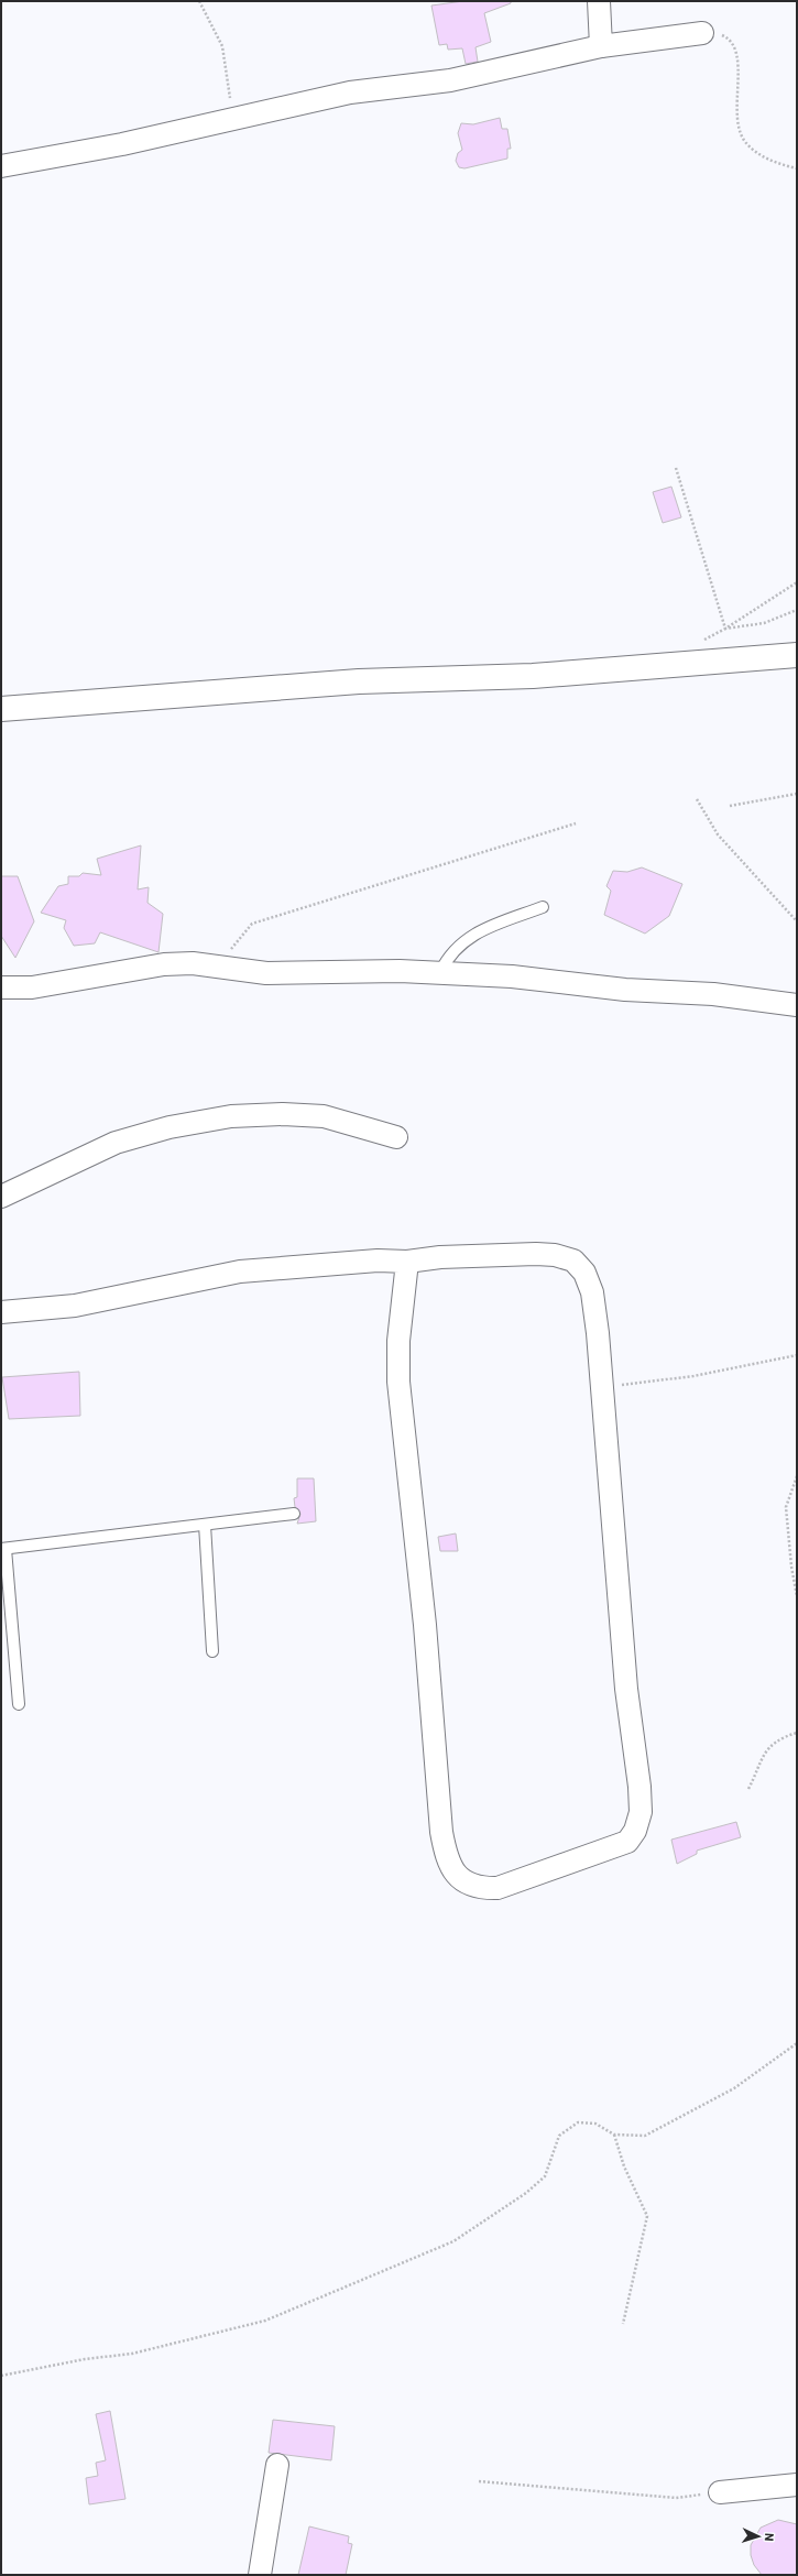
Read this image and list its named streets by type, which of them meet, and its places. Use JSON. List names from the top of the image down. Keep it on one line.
{"north":"right"}
